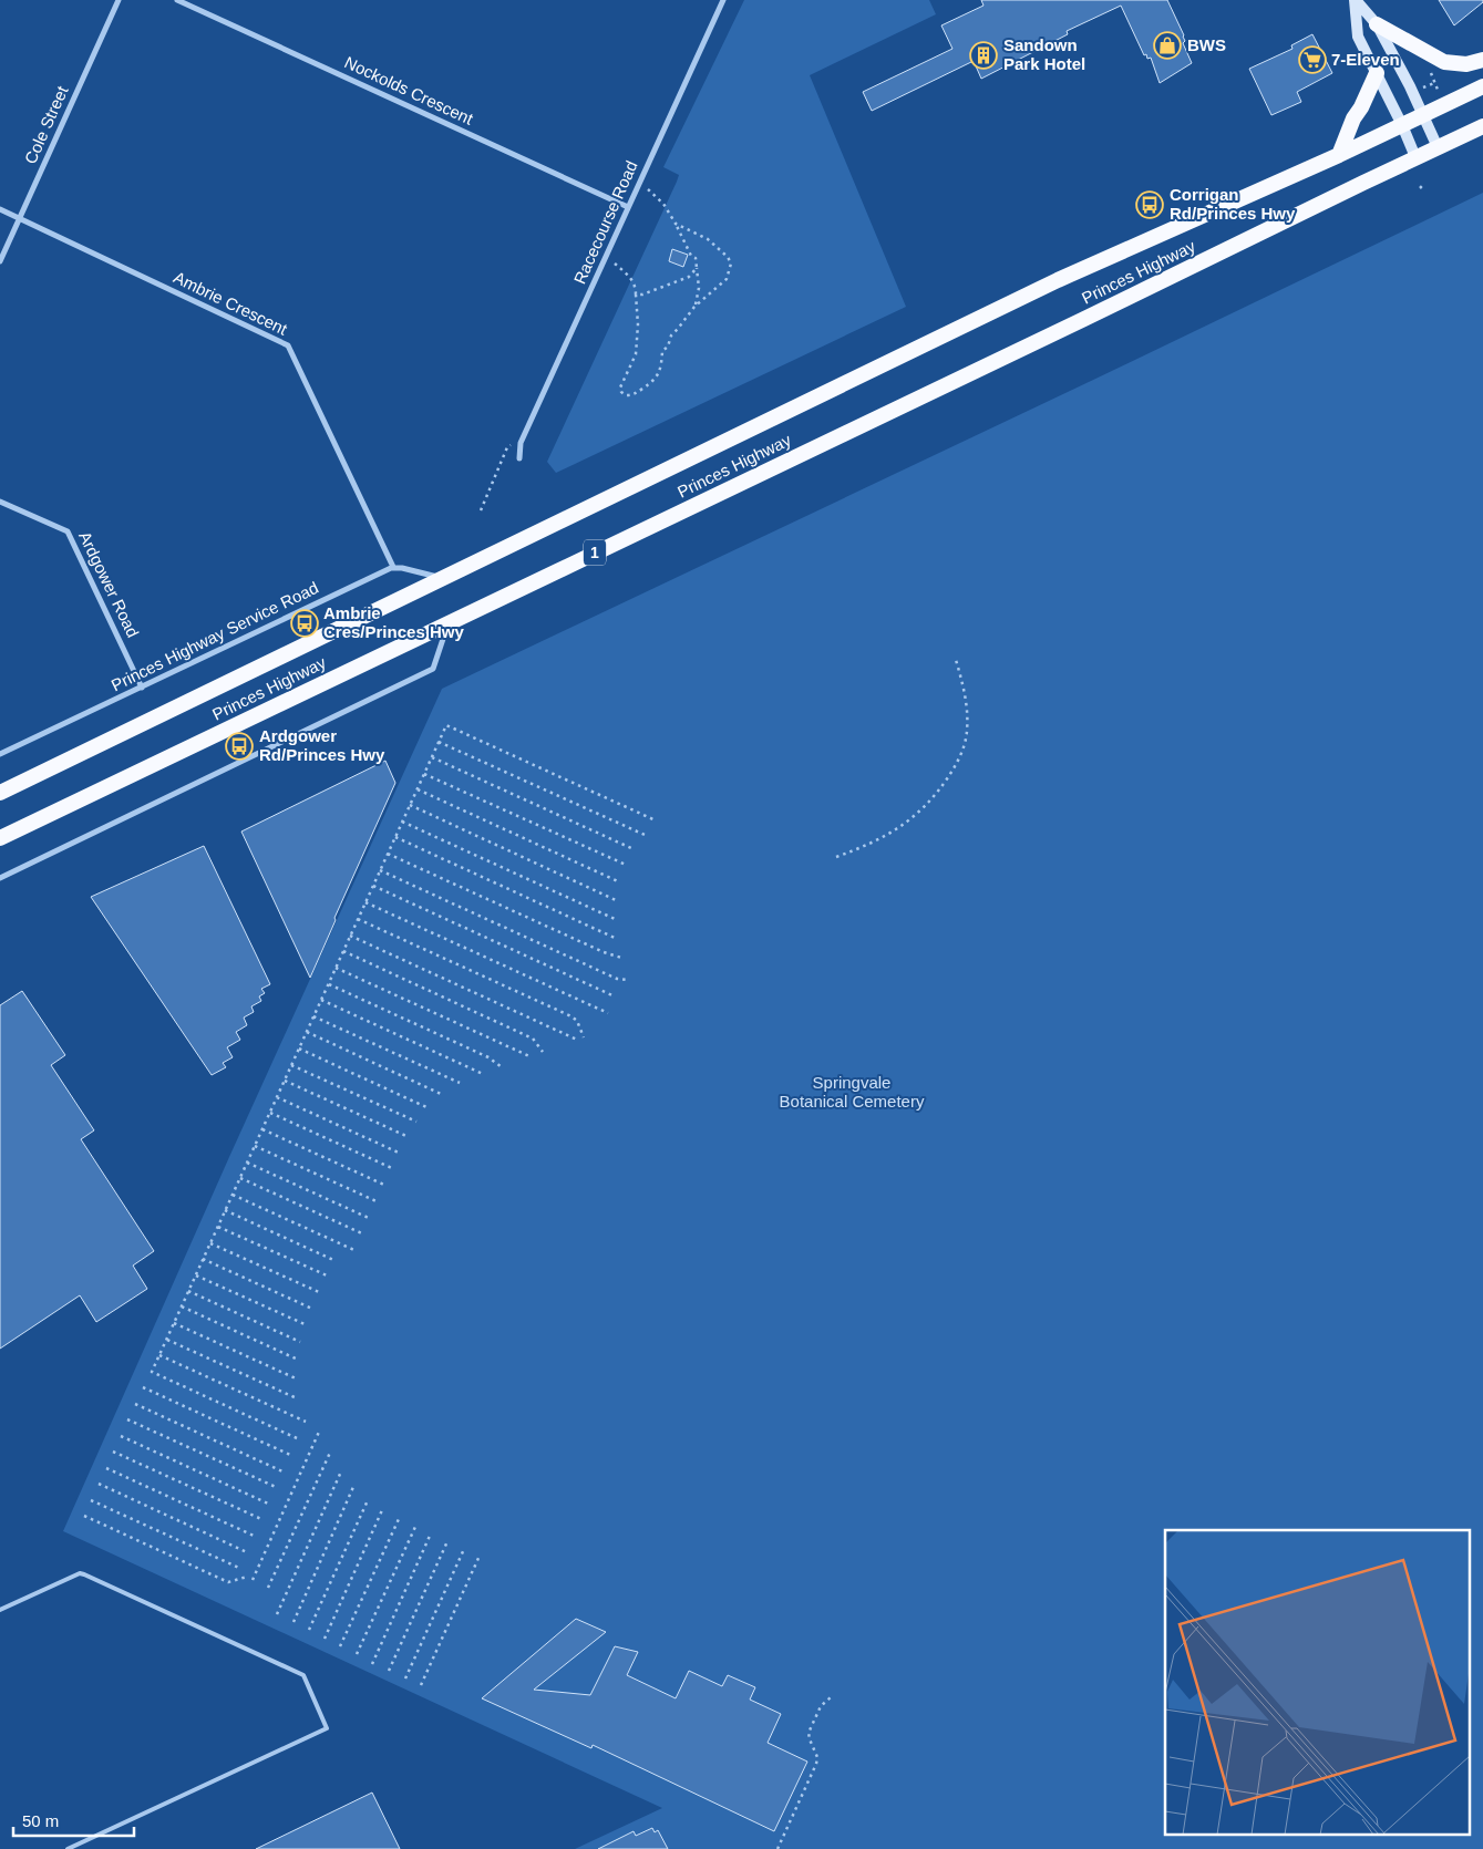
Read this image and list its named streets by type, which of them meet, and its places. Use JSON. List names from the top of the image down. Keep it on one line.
{"streets":{"highway":["Princes Highway","1"],"street":["Nockolds Crescent","Cole Street","Racecourse Road","Ambrie Crescent","Ardgower Road","Princes Highway Service Road"]},"crossings":[["Nockolds Crescent","Racecourse Road"],["Cole Street","Ambrie Crescent"],["Ambrie Crescent","Princes Highway Service Road"],["Ardgower Road","Princes Highway Service Road"]],"parks":["Springvale Botanical Cemetery"],"places":{"shop":["BWS"],"building":["Sandown Park Hotel"],"supermarket":["7-Eleven"],"bus stop":["Corrigan Rd/Princes Hwy","Ambrie Cres/Princes Hwy","Ardgower Rd/Princes Hwy"]},"scale_bar":"50 m"}
